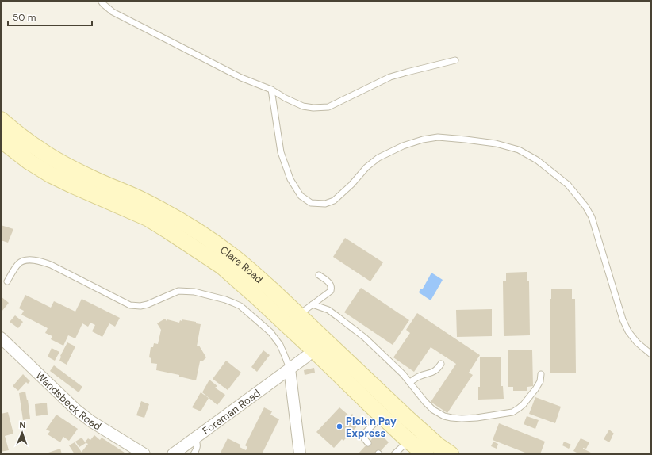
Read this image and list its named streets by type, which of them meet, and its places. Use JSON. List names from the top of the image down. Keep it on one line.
{"streets":{"street":["Clare Road","Wandsbeck Road","Foreman Road"]},"crossings":[["Clare Road","Foreman Road"]],"places":["Pick n Pay Express"],"scale_bar":"50 m","north":"top"}
